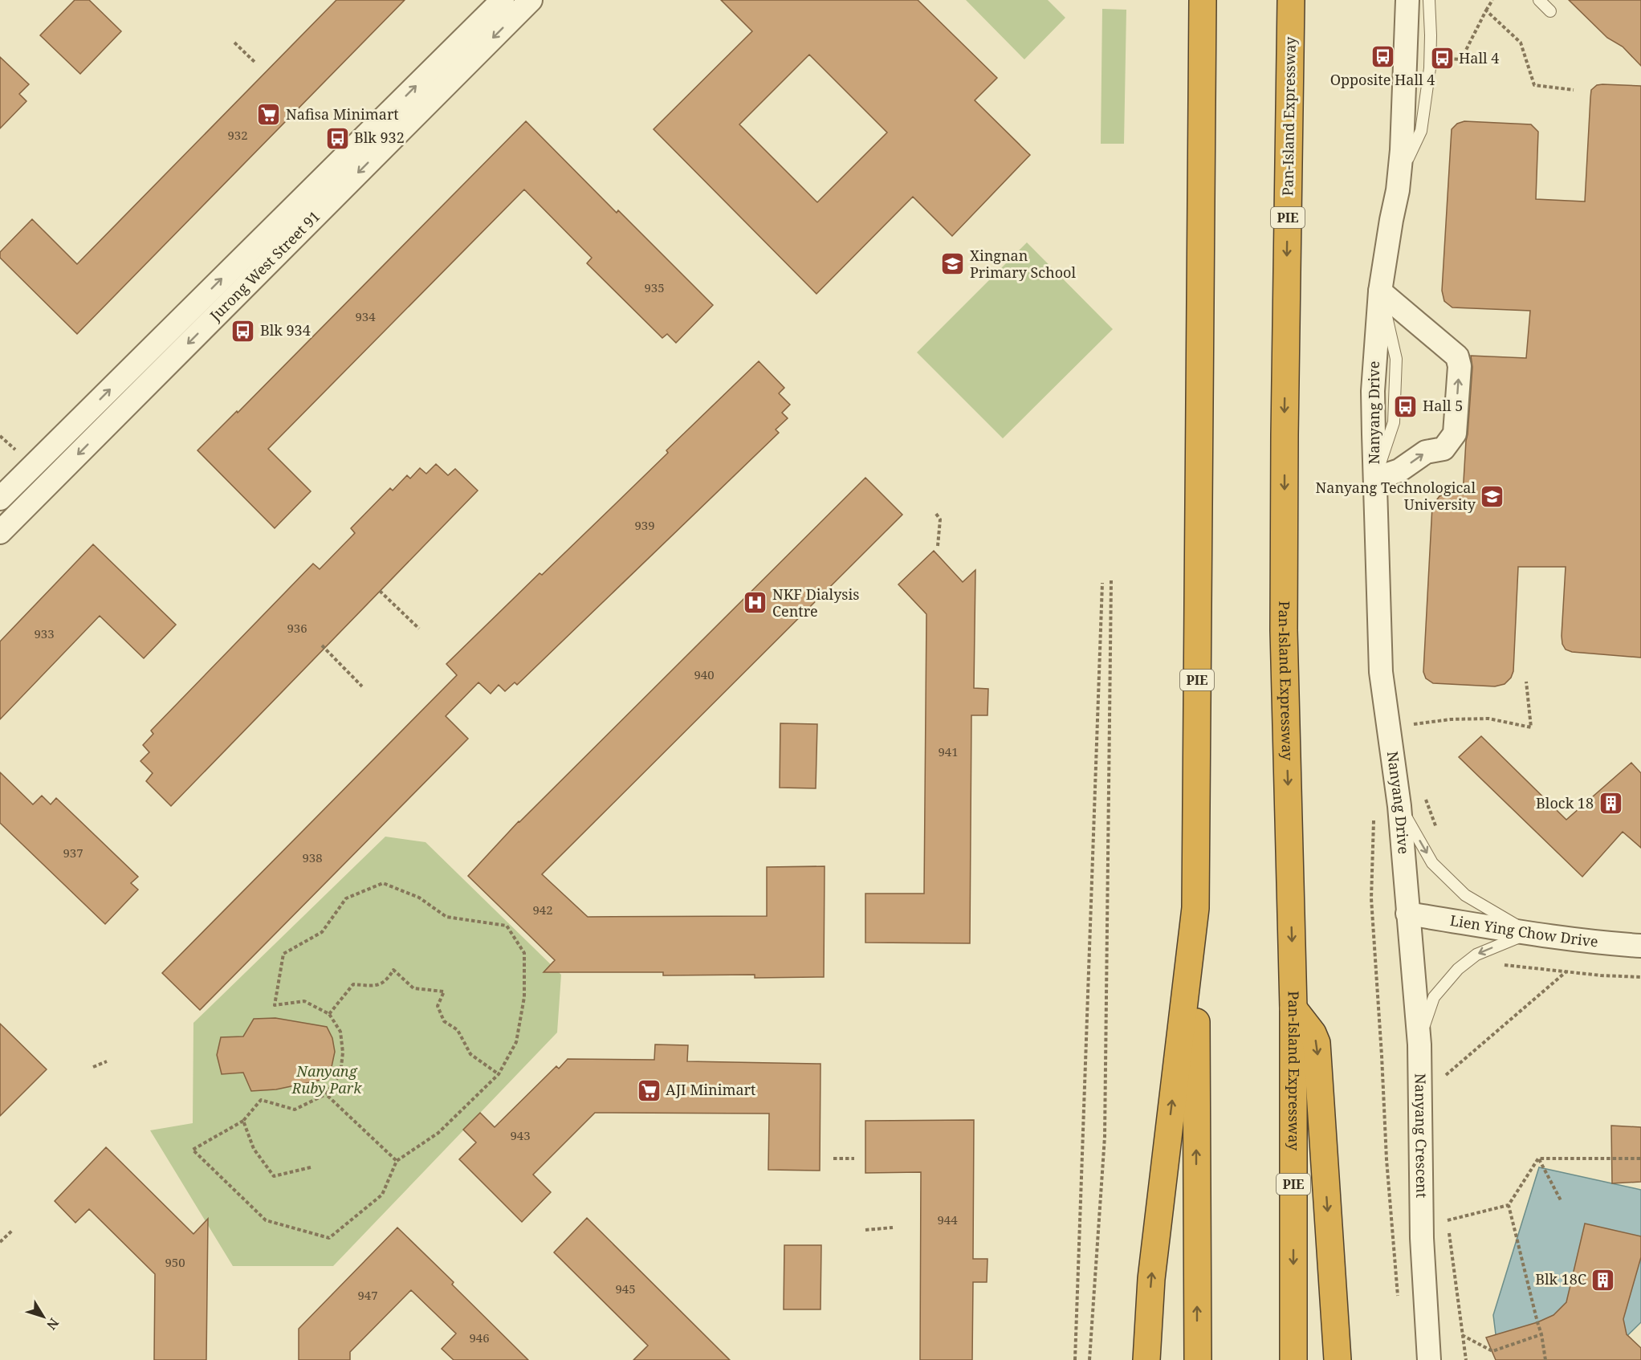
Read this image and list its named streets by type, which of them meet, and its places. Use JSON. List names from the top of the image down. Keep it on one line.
{"streets":{"highway":["Pan-Island Expressway","PIE"],"street":["Jurong West Street 91","Nanyang Drive","Lien Ying Chow Drive","Nanyang Crescent"]},"crossings":[["Nanyang Drive","Lien Ying Chow Drive"],["Nanyang Drive","Nanyang Crescent"],["Lien Ying Chow Drive","Nanyang Crescent"]],"parks":["Nanyang Ruby Park"],"places":{"bus stop":["Opposite Hall 4","Hall 4","Blk 932","Blk 934","Hall 5"],"supermarket":["Nafisa Minimart","AJI Minimart"],"school or university":["Xingnan Primary School","Nanyang Technological University"],"hospital":["NKF Dialysis Centre"],"building":["Block 18","Blk 18C"]},"house_numbers":["932","935","934","939","936","933","940","941","937","938","942","943","944","950","945","947","946"],"north":"bottom right"}
